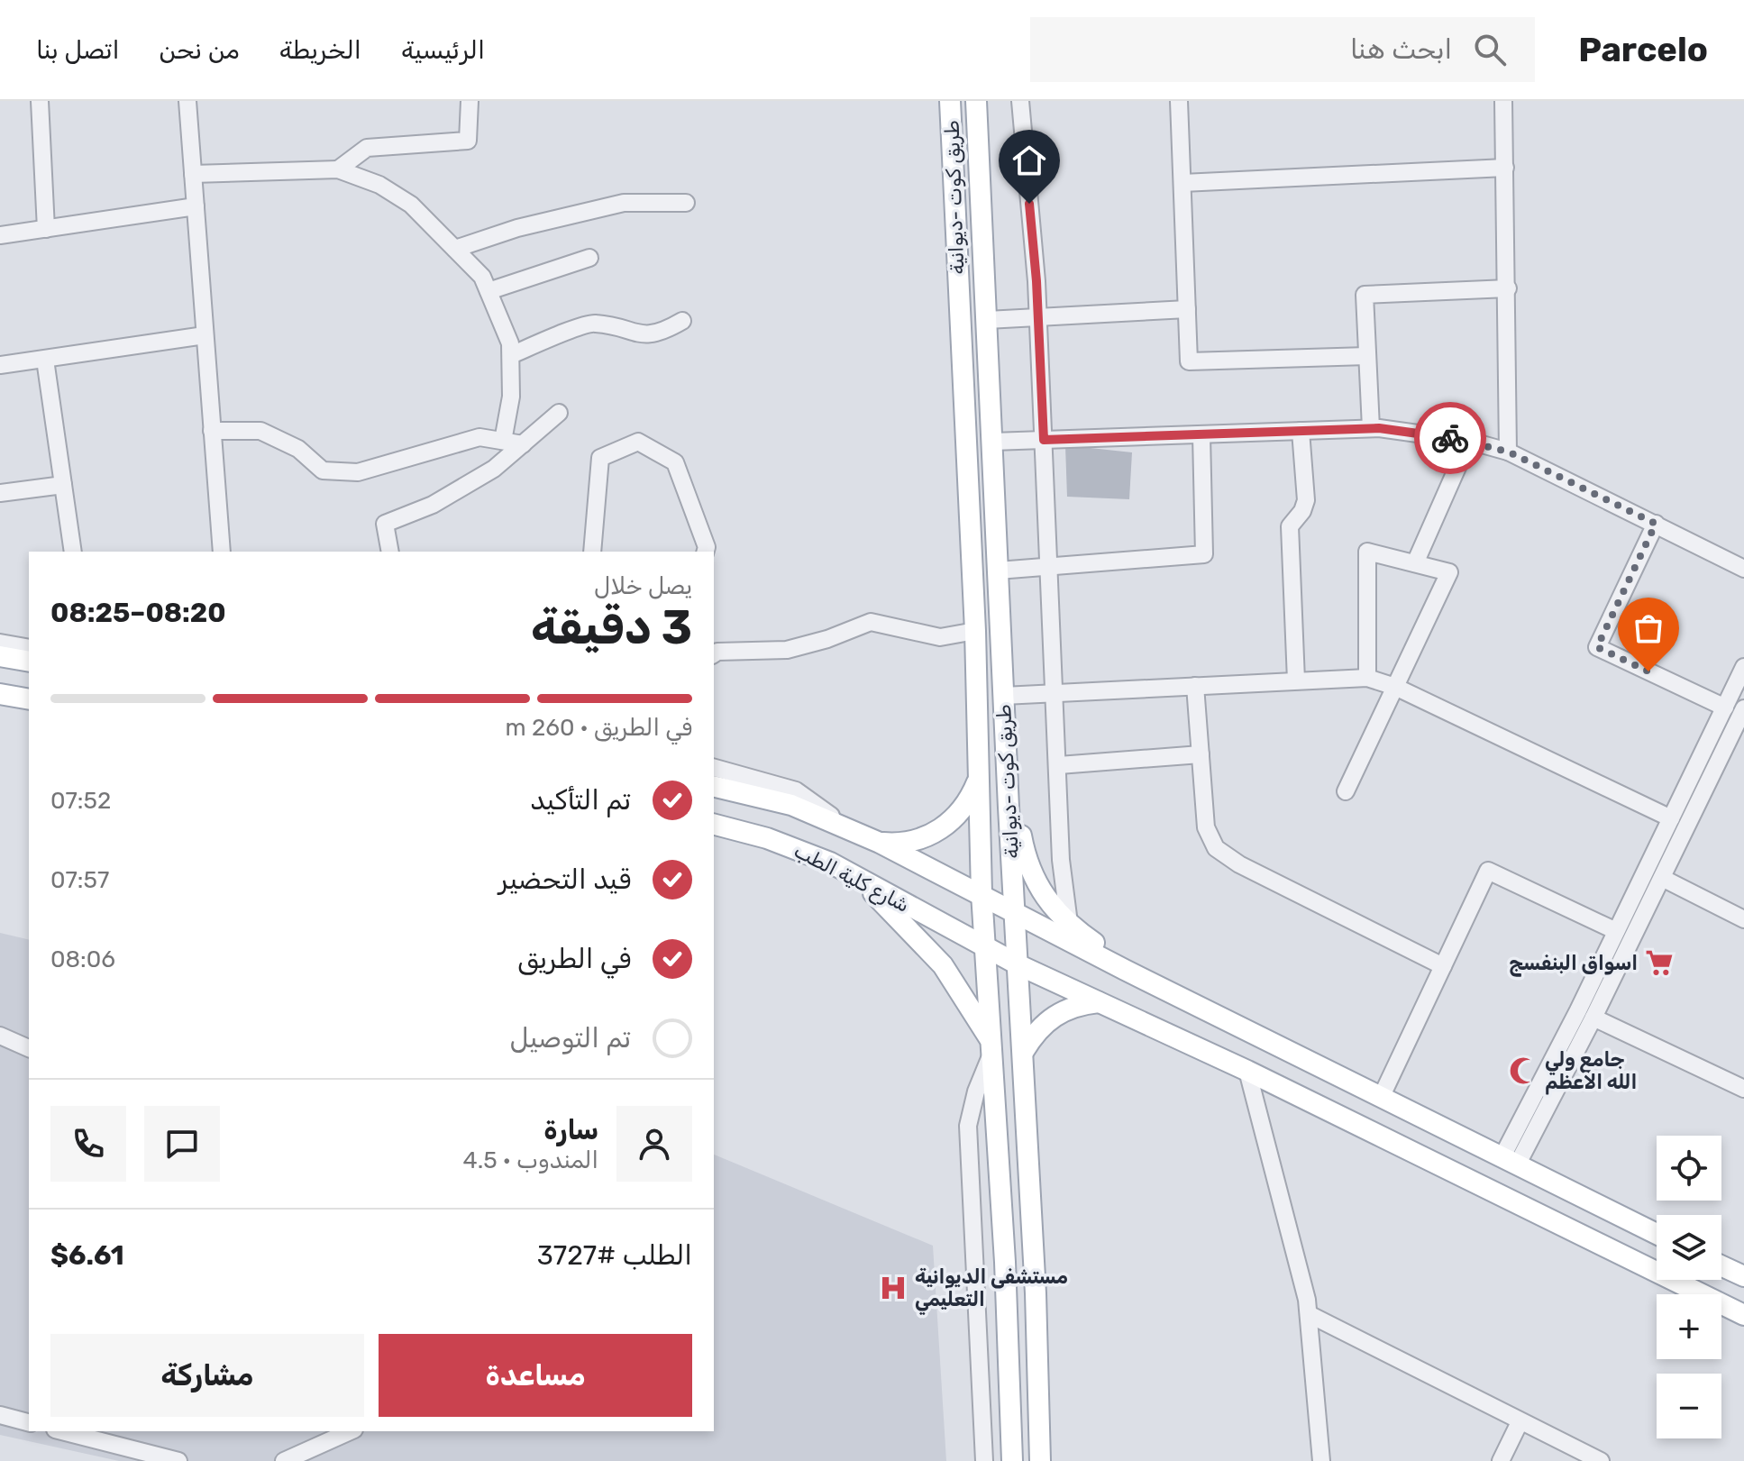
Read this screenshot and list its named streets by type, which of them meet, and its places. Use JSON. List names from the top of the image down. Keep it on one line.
{"streets":{"main road":["طريق كوت -ديوانية","شارع كلية الطب"]},"crossings":[["طريق كوت -ديوانية","شارع كلية الطب"]],"places":{"supermarket":["اسواق البنفسج"],"mosque":["جامع ولي الله الاعظم"],"hospital":["مستشفى الديوانية التعليمي"]},"page":{"header":"Parcelo","search":"ابحث هنا","nav":["الرئيسية","الخريطة","من نحن","اتصل بنا"],"heading":["3 دقيقة","يصل خلال","08:20–08:25"],"panel":["سارة","المندوب · 4.5","الطلب #3727","$6.61"],"bar":"في الطريق · 260 m","list":[["تم التأكيد","07:52"],["قيد التحضير","07:57"],["في الطريق","08:06"],"تم التوصيل"],"map_buttons":["+","−"],"buttons":["مساعدة","مشاركة"]}}
